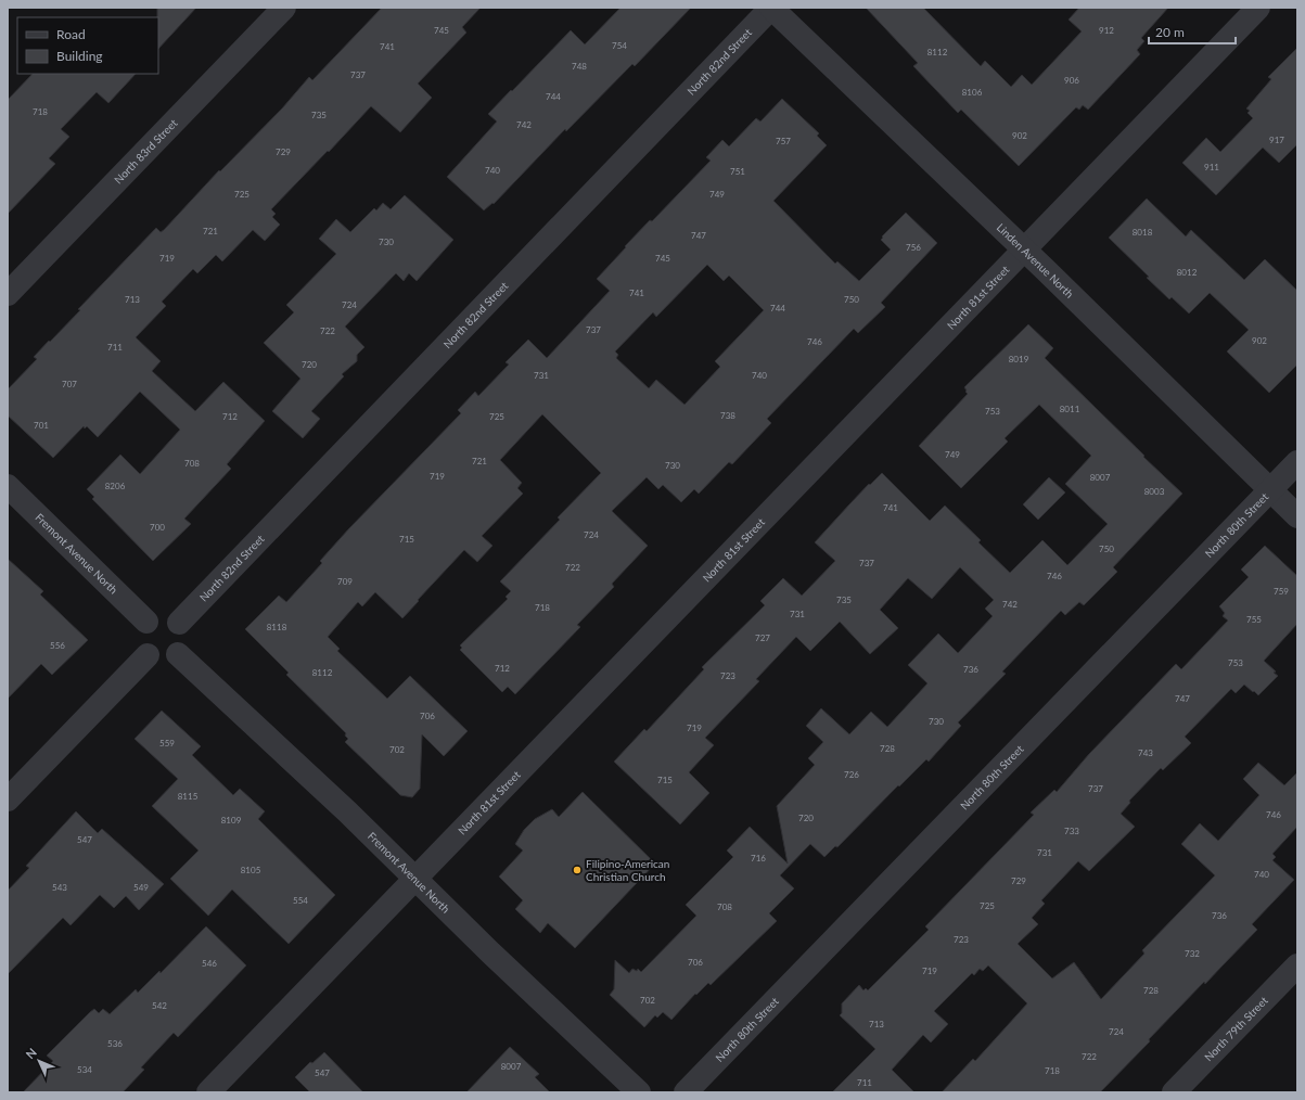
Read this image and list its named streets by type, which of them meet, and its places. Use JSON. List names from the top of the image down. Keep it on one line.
{"streets":{"street":["North 82nd Street","North 83rd Street","Linden Avenue North","North 81st Street","North 80th Street","Fremont Avenue North","North 79th Street"]},"crossings":[["North 82nd Street","Linden Avenue North"],["North 82nd Street","Fremont Avenue North"],["Linden Avenue North","North 81st Street"],["Linden Avenue North","North 80th Street"],["North 81st Street","Fremont Avenue North"]],"places":["Filipino-American Christian Church"],"house_numbers":["745","912","754","741","8112","748","737","906","8106","744","718","735","742","902","917","757","729","911","740","751","725","749","721","8018","747","730","756","719","745","8012","741","713","750","724","744","737","722","902","746","711","8019","720","731","740","707","8011","753","738","712","725","701","749","721","708","730","719","8007","8206","8003","741","700","724","715","750","737","722","746","709","759","735","742","718","731","755","8118","727","556","753","712","736","8112","723","747","706","730","719","559","728","702","743","726","715","737","8115","746","720","8109","733","547","731","716","8105","740","729","543","549","554","725","708","736","723","732","706","546","719","728","702","542","713","724","536","722","8007","534","718","547","711"],"legend":["Road","Building"],"scale_bar":"20 m","north":"top left"}
